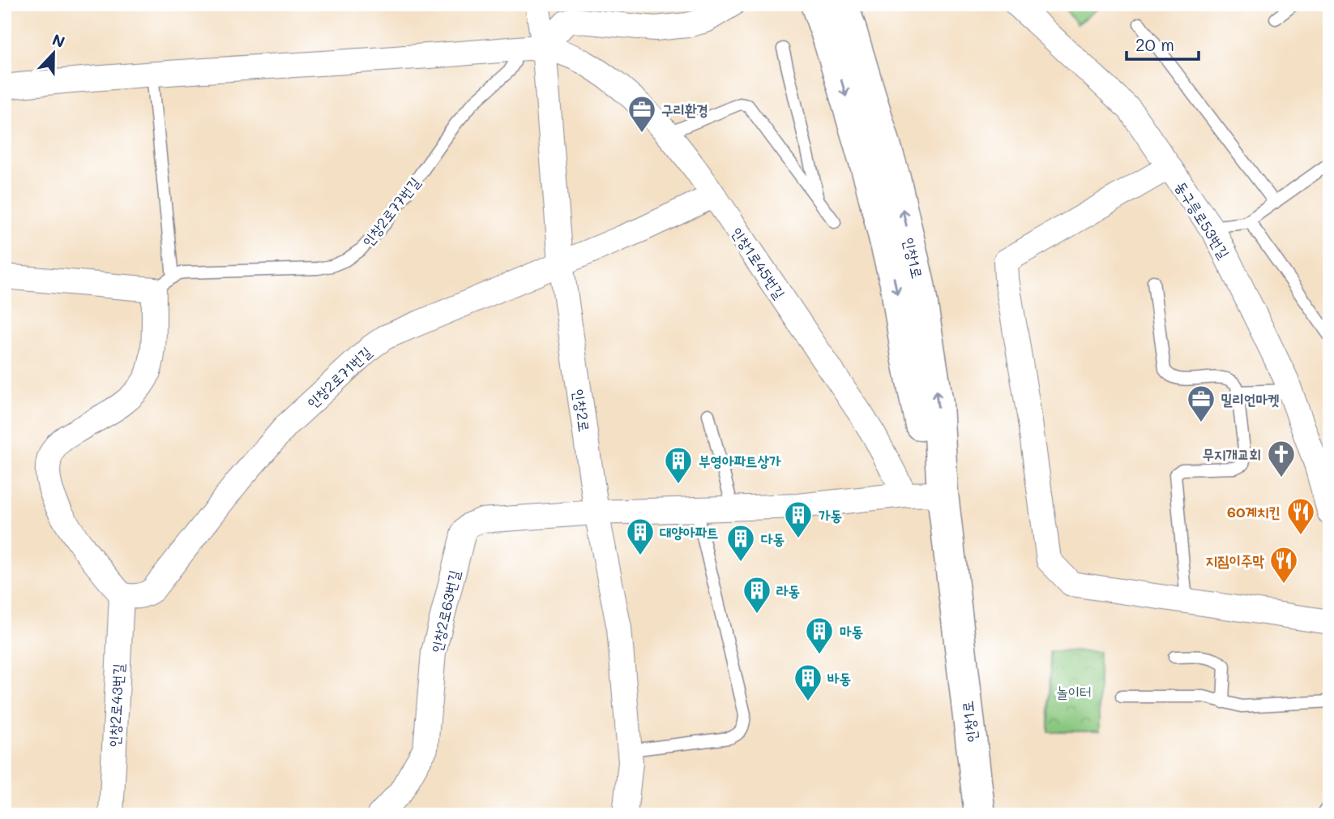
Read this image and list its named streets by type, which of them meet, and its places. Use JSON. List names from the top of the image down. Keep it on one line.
{"streets":{"main road":["인창1로"],"street":["인창2로77번길","동구릉로53번길","인창1로45번길","인창2로71번길","인창2로","인창2로63번길","인창2로43번길"]},"crossings":[["인창1로45번길","인창2로71번길"],["인창1로45번길","인창2로"],["인창2로71번길","인창2로"],["인창2로71번길","인창2로43번길"],["인창2로","인창2로63번길"]],"parks":["놀이터"],"places":{"office":["구리환경","밀리언마켓"],"church":["무지개교회"],"building":["부영아파트상가","가동","대양아파트","다동","라동","마동","바동"],"restaurant":["60계치킨","지짐이주막"]},"scale_bar":"20 m","north":"top"}
